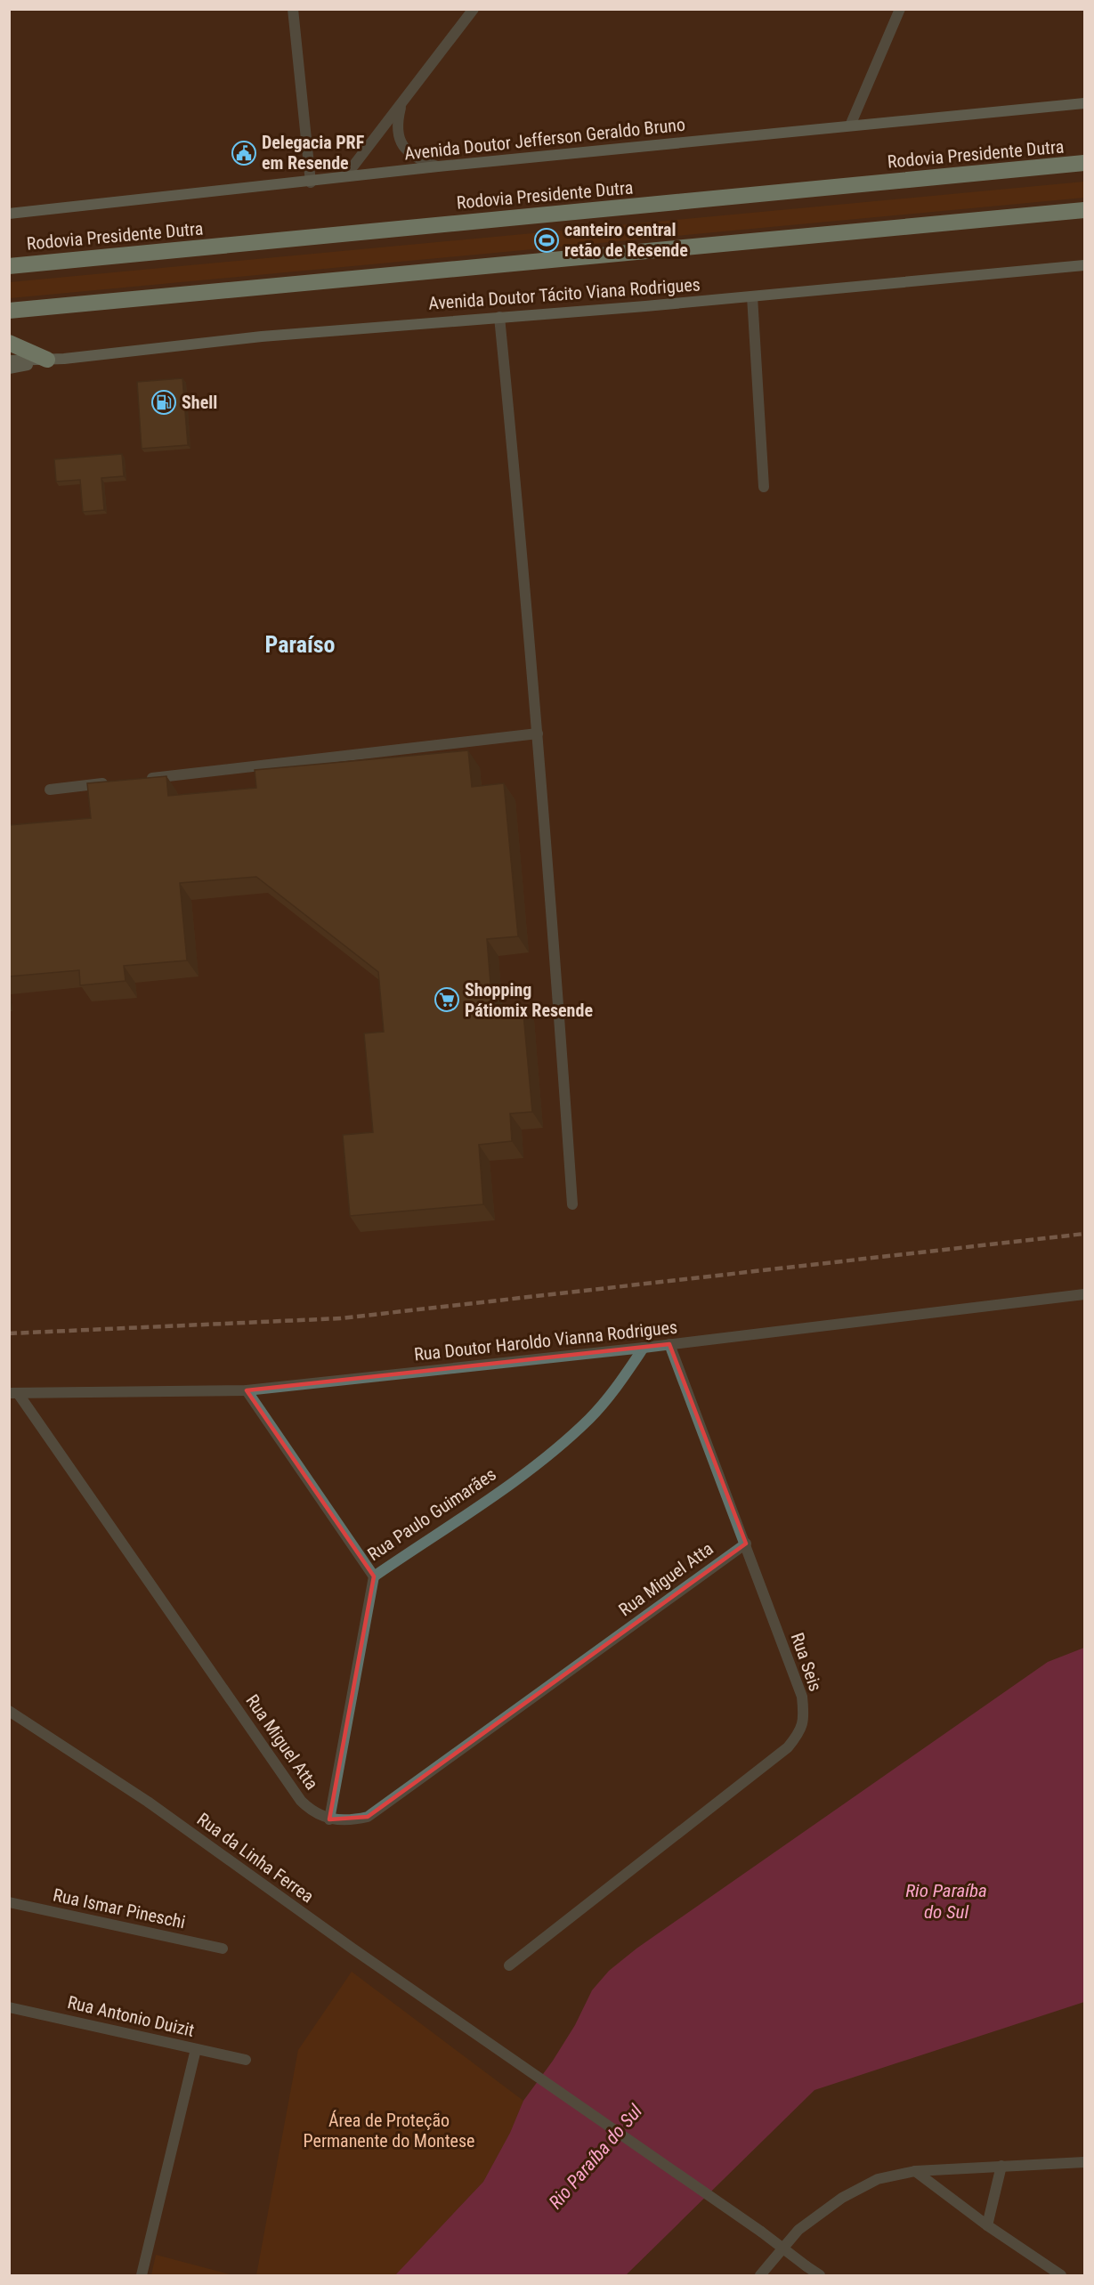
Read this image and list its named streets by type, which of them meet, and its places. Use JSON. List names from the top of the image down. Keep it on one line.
{"streets":{"highway":["Rodovia Presidente Dutra"],"main road":["Avenida Doutor Jefferson Geraldo Bruno","Avenida Doutor Tácito Viana Rodrigues"],"street":["Rua Doutor Haroldo Vianna Rodrigues","Rua Paulo Guimarães","Rua Miguel Atta","Rua Seis","Rua da Linha Ferrea","Rua Ismar Pineschi","Rua Antonio Duizit"]},"crossings":[["Rua Doutor Haroldo Vianna Rodrigues","Rua Paulo Guimarães"],["Rua Doutor Haroldo Vianna Rodrigues","Rua Miguel Atta"],["Rua Doutor Haroldo Vianna Rodrigues","Rua Seis"],["Rua Miguel Atta","Rua Seis"]],"districts":["Paraíso"],"water":["Rio Paraíba do Sul"],"parks":["Área de Proteção Permanente do Montese"],"places":{"public building":["Delegacia PRF em Resende"],"sports":["canteiro central retão de Resende"],"fuel station":["Shell"],"supermarket":["Shopping Pátiomix Resende"]}}
